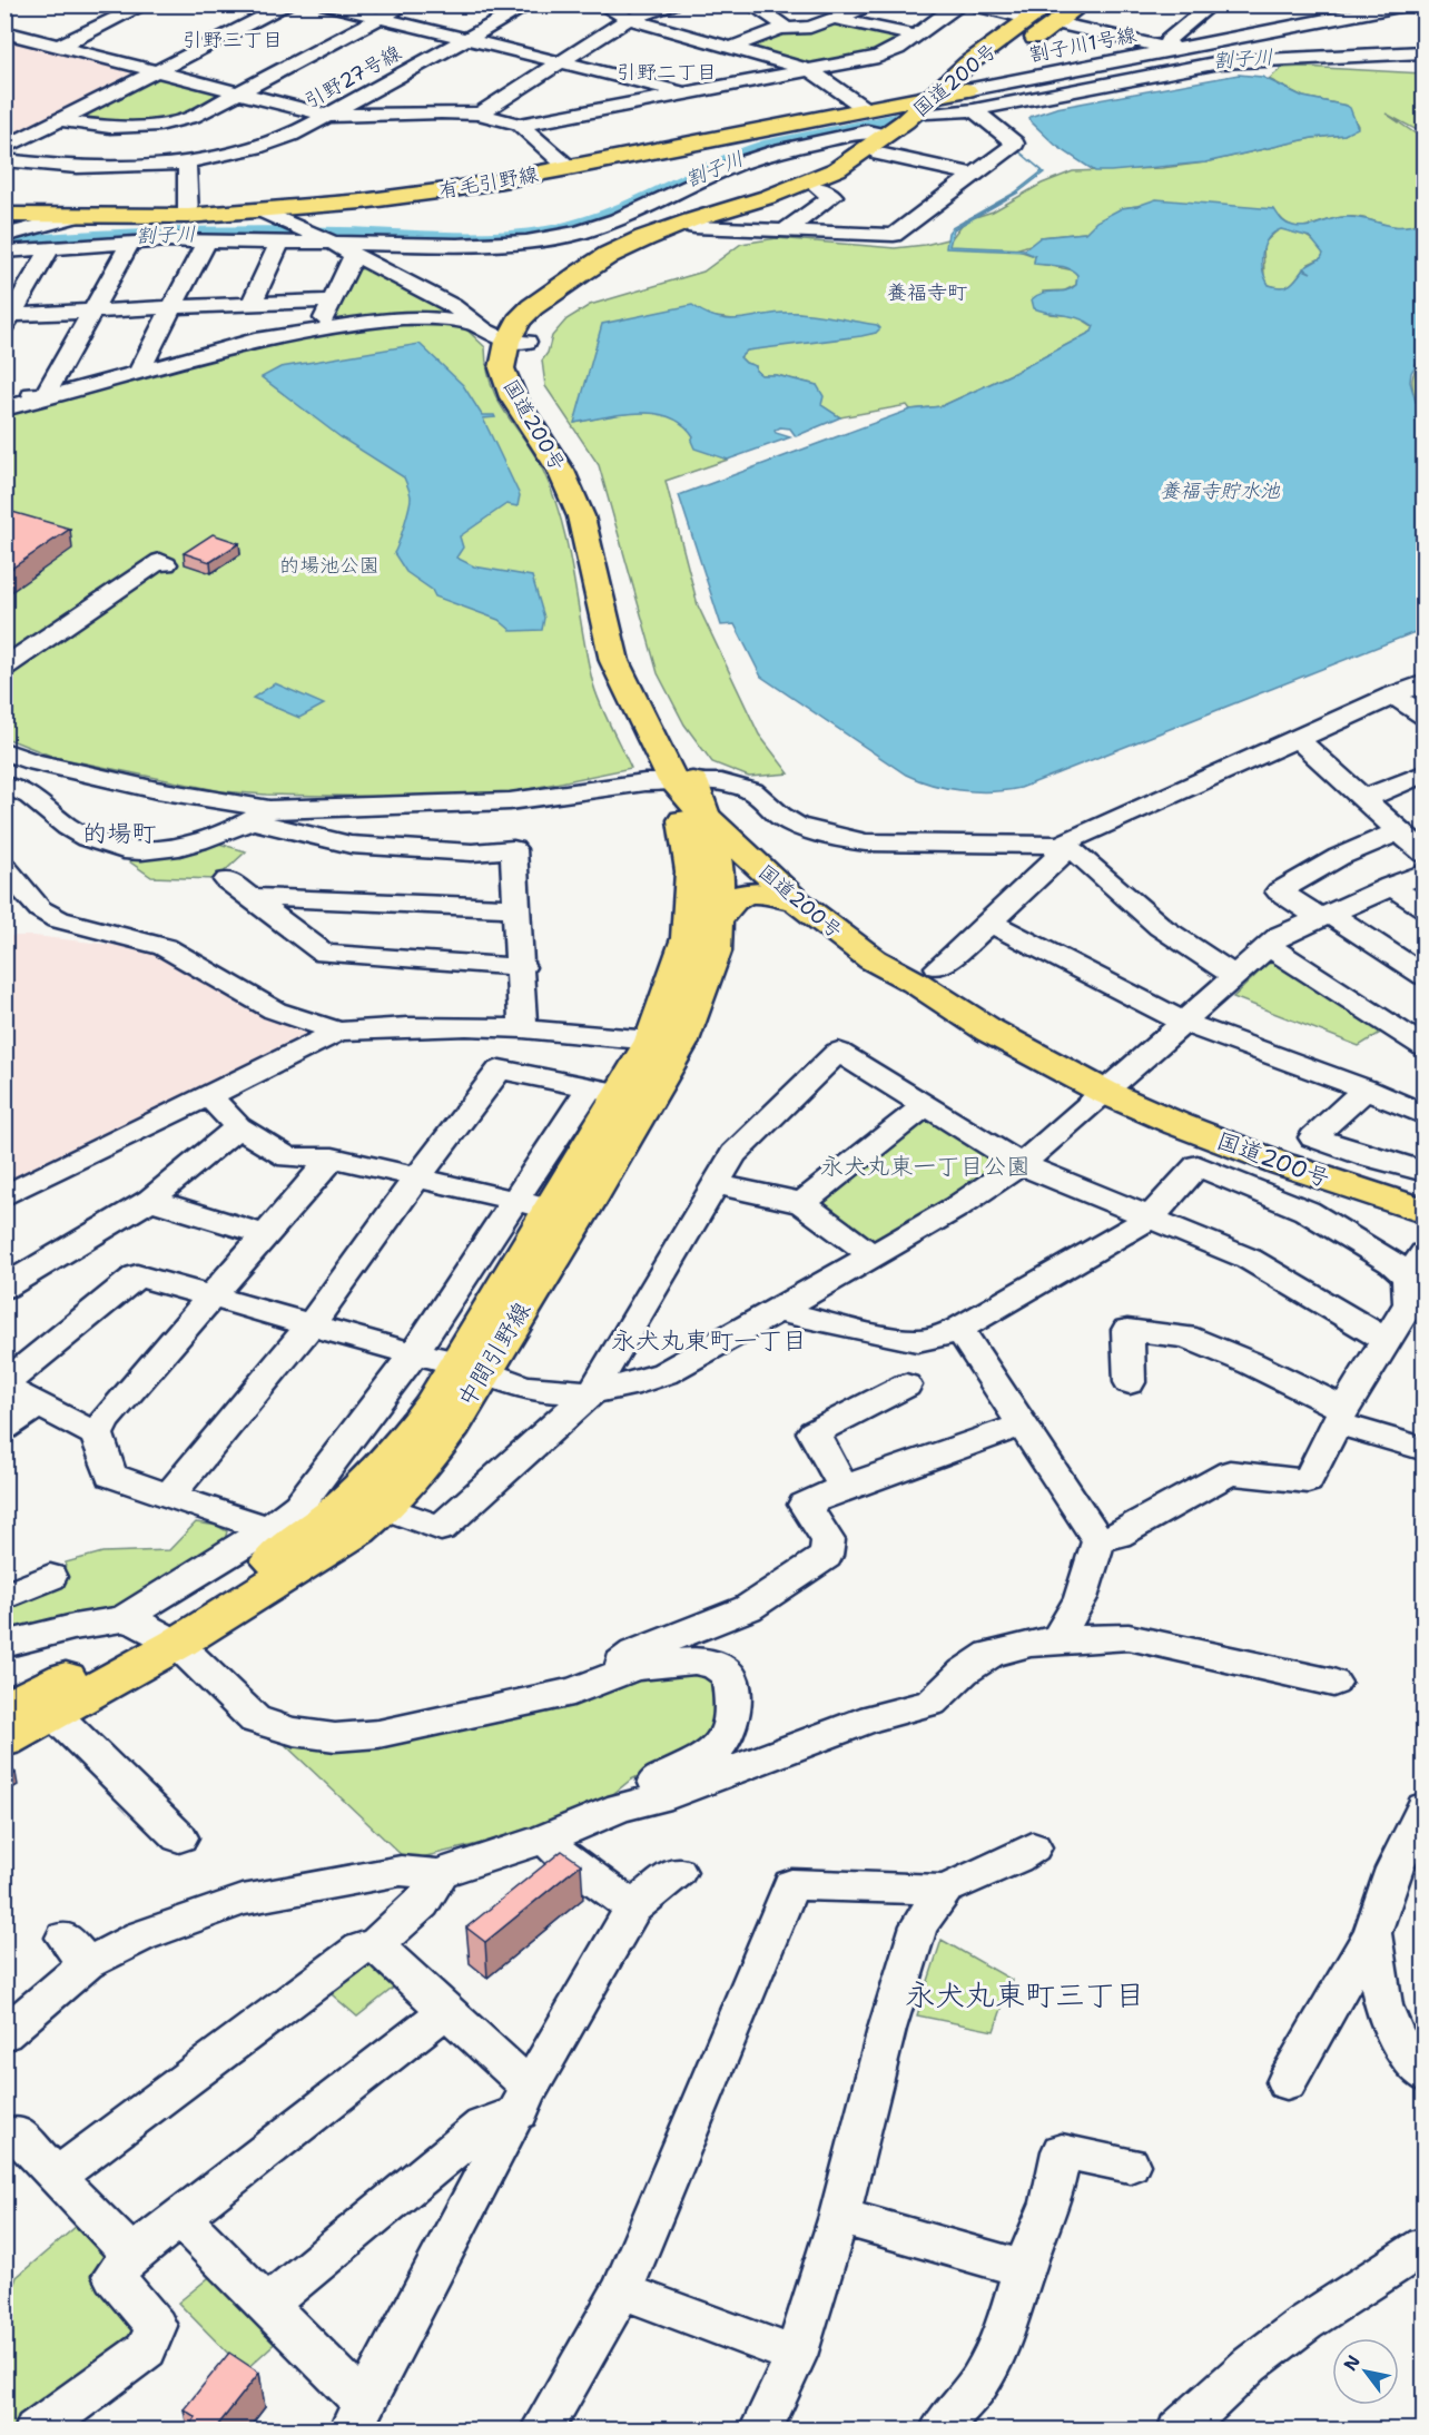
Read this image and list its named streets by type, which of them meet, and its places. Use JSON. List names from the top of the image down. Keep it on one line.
{"streets":{"main road":["国道200号","有毛引野線","中間引野線"],"street":["割子川1号線","引野27号線"]},"crossings":[["割子川1号線","国道200号"],["割子川1号線","有毛引野線"],["国道200号","有毛引野線"],["国道200号","中間引野線"]],"districts":["引野三丁目","引野二丁目","養福寺町","的場町","永犬丸東町一丁目","永犬丸東町三丁目"],"water":["割子川","養福寺貯水池"],"parks":["的場池公園","永犬丸東一丁目公園"],"north":"top left"}
